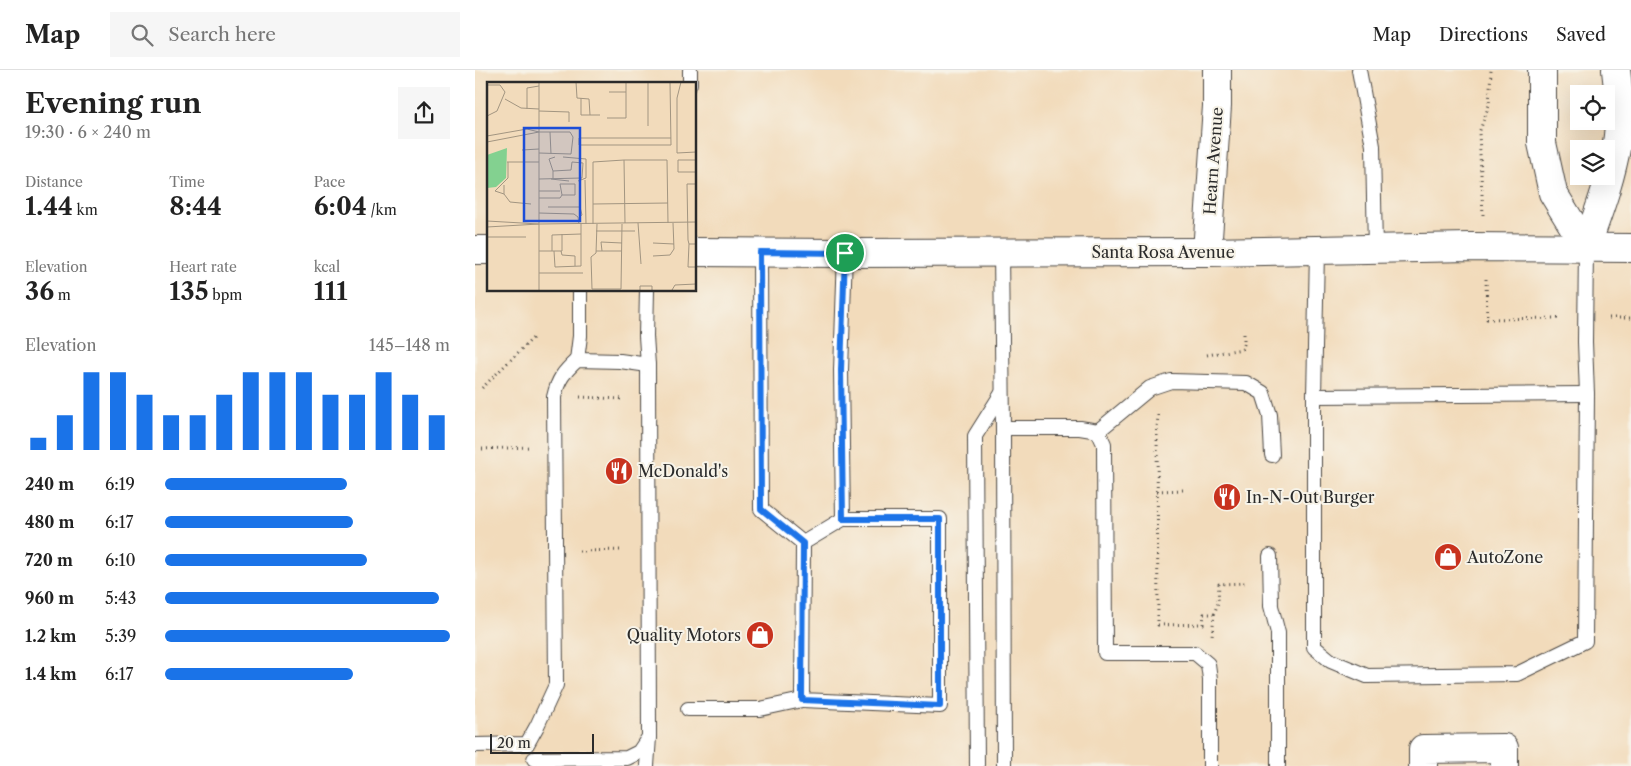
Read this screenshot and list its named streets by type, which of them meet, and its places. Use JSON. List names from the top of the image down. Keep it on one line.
{"streets":{"main road":["Hearn Avenue","Santa Rosa Avenue"]},"crossings":[["Hearn Avenue","Santa Rosa Avenue"]],"places":{"restaurant":["McDonald's","In-N-Out Burger"],"shop":["AutoZone","Quality Motors"]},"scale_bar":"20 m","page":{"header":"Map","search":"Search here","nav":["Map","Directions","Saved"],"heading":["Evening run","19:30 · 6 × 240 m"],"stats":[["Distance","1.44 km"],["Time","8:44"],["Pace","6:04 /km"],["Elevation","36 m"],["Heart rate","135 bpm"],["kcal","111"]],"chart":["Elevation","145–148 m"],"list":[{"name":"240 m","note":"6:19"},{"name":"480 m","note":"6:17"},{"name":"720 m","note":"6:10"},{"name":"960 m","note":"5:43"},{"name":"1.2 km","note":"5:39"},{"name":"1.4 km","note":"6:17"}],"scale":"20 m"}}
